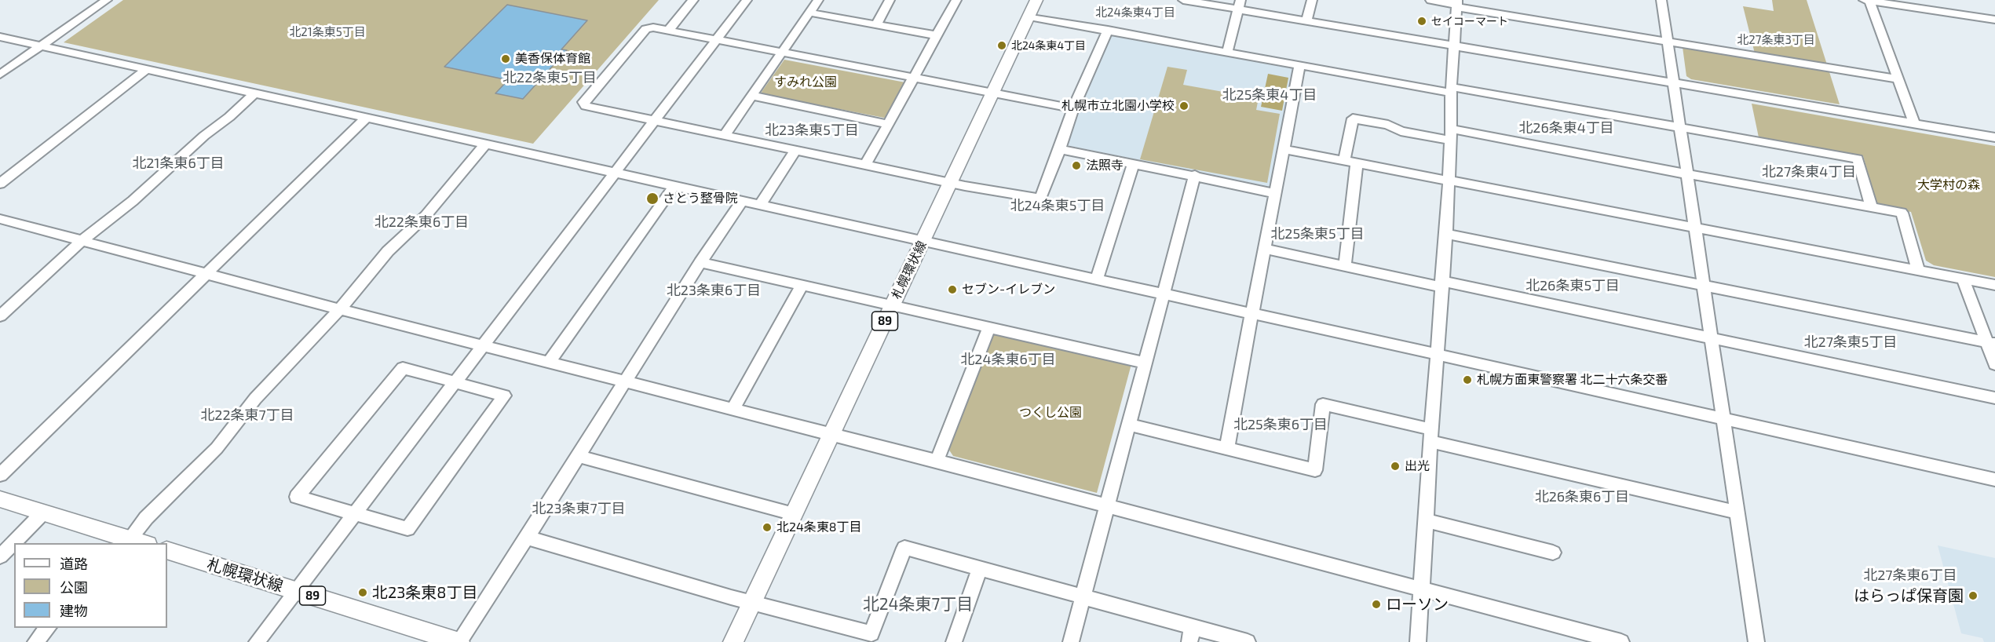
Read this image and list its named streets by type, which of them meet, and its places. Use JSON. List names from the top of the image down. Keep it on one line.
{"streets":{"main road":["札幌環状線","89"]},"districts":["北24条東4丁目","北21条東5丁目","北27条東3丁目","北22条東5丁目","北25条東4丁目","北26条東4丁目","北23条東5丁目","北21条東6丁目","北27条東4丁目","北24条東5丁目","北22条東6丁目","北25条東5丁目","北26条東5丁目","北23条東6丁目","北27条東5丁目","北24条東6丁目","北22条東7丁目","北25条東6丁目","北26条東6丁目","北23条東7丁目","北27条東6丁目","北24条東7丁目"],"parks":["すみれ公園","大学村の森","つくし公園"],"places":["セイコーマート","北24条東4丁目","美香保体育館","札幌市立北園小学校","法照寺","さとう整骨院","セブン-イレブン","札幌方面東警察署 北二十六条交番","出光","北24条東8丁目","北23条東8丁目","はらっぱ保育園","ローソン"],"legend":["道路","公園","建物"]}
